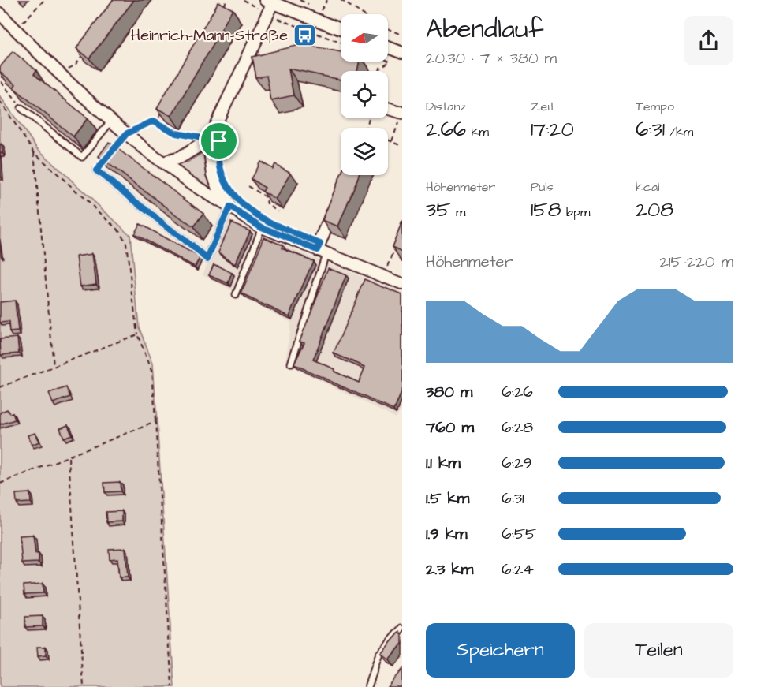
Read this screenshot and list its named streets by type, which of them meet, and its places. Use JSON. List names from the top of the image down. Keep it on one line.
{"places":{"bus stop":["Heinrich-Mann-Straße"]},"north":"left","page":{"heading":["Abendlauf","20:30 · 7 × 380 m"],"stats":[["Distanz","2.66 km"],["Zeit","17:20"],["Tempo","6:31 /km"],["Höhenmeter","35 m"],["Puls","158 bpm"],["kcal","208"]],"chart":["Höhenmeter","215–220 m"],"list":[{"name":"380 m","note":"6:26"},{"name":"760 m","note":"6:28"},{"name":"1.1 km","note":"6:29"},{"name":"1.5 km","note":"6:31"},{"name":"1.9 km","note":"6:55"},{"name":"2.3 km","note":"6:24"}],"buttons":["Speichern","Teilen"]}}
